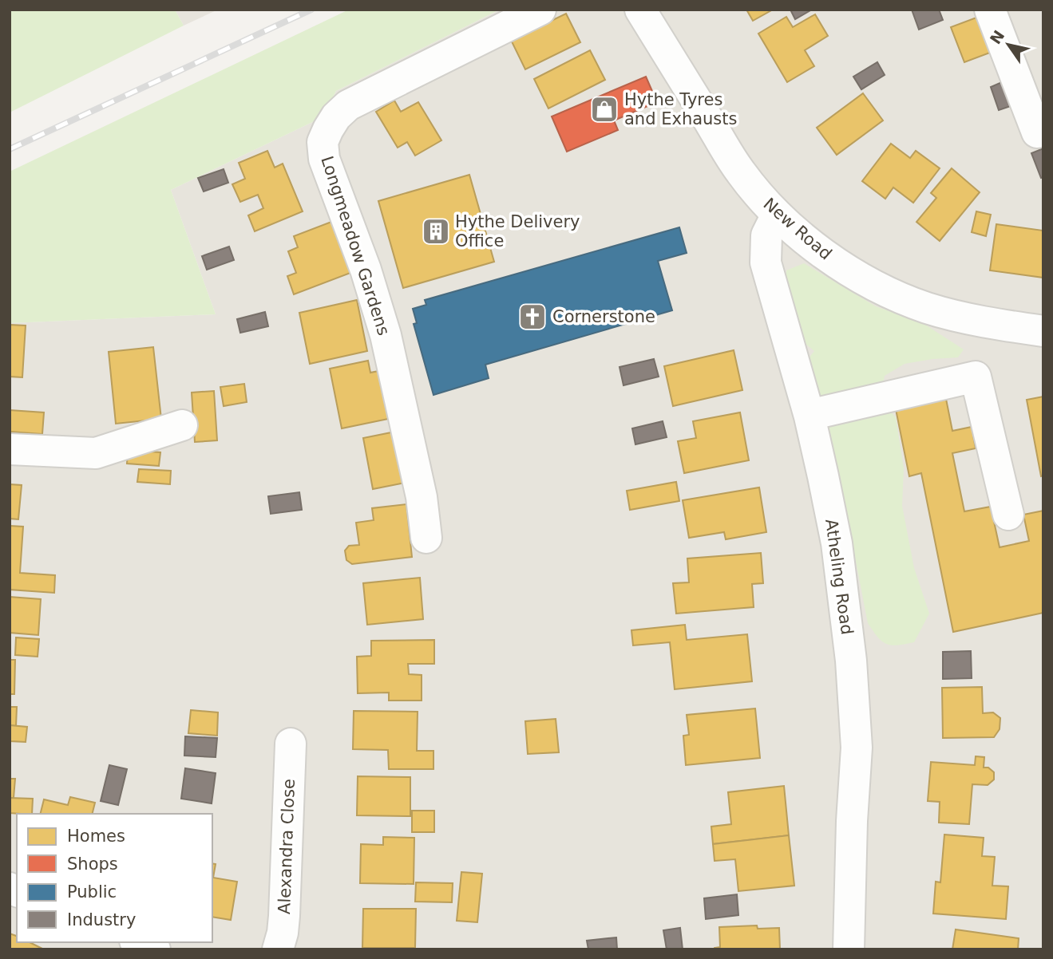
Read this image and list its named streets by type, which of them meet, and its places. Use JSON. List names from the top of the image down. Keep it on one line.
{"streets":{"street":["New Road","Longmeadow Gardens","Atheling Road","Alexandra Close"]},"crossings":[["New Road","Atheling Road"]],"places":{"shop":["Hythe Tyres and Exhausts"],"building":["Hythe Delivery Office"],"church":["Cornerstone"]},"legend":["Homes","Shops","Public","Industry"],"north":"top left"}
